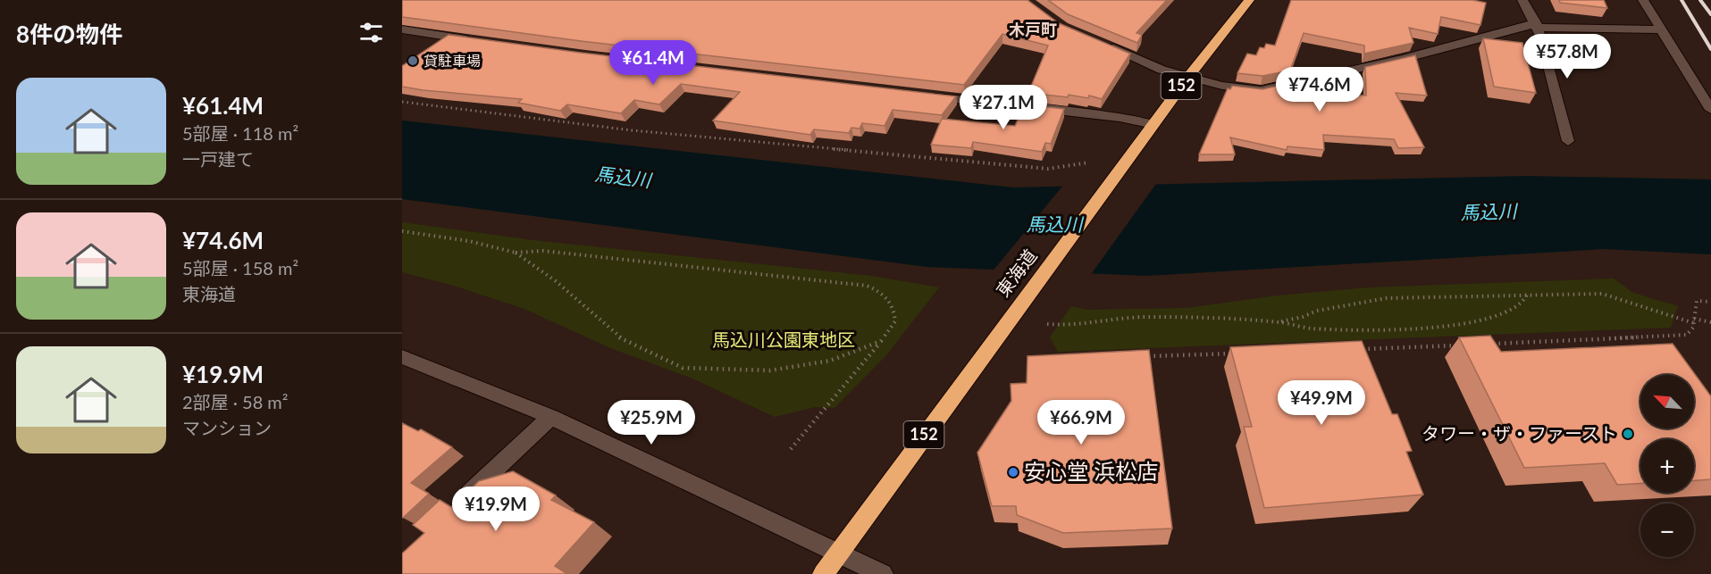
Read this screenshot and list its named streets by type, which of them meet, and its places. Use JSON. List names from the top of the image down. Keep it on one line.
{"streets":{"highway":["152","東海道"]},"districts":["木戸町"],"water":["馬込川"],"parks":["馬込川公園東地区"],"places":["貸駐車場","タワー・ザ・ファースト","安心堂 浜松店"],"north":"top left","page":{"heading":"8件の物件","price":["¥57.8M","¥61.4M","¥74.6M","¥27.1M","¥49.9M","¥25.9M","¥66.9M","¥19.9M"],"list":[{"name":"¥61.4M","note":"5部屋 · 118 m² · 一戸建て"},{"name":"¥74.6M","note":"5部屋 · 158 m² · 東海道"},{"name":"¥19.9M","note":"2部屋 · 58 m² · マンション"}],"map_buttons":["+","−"]}}
